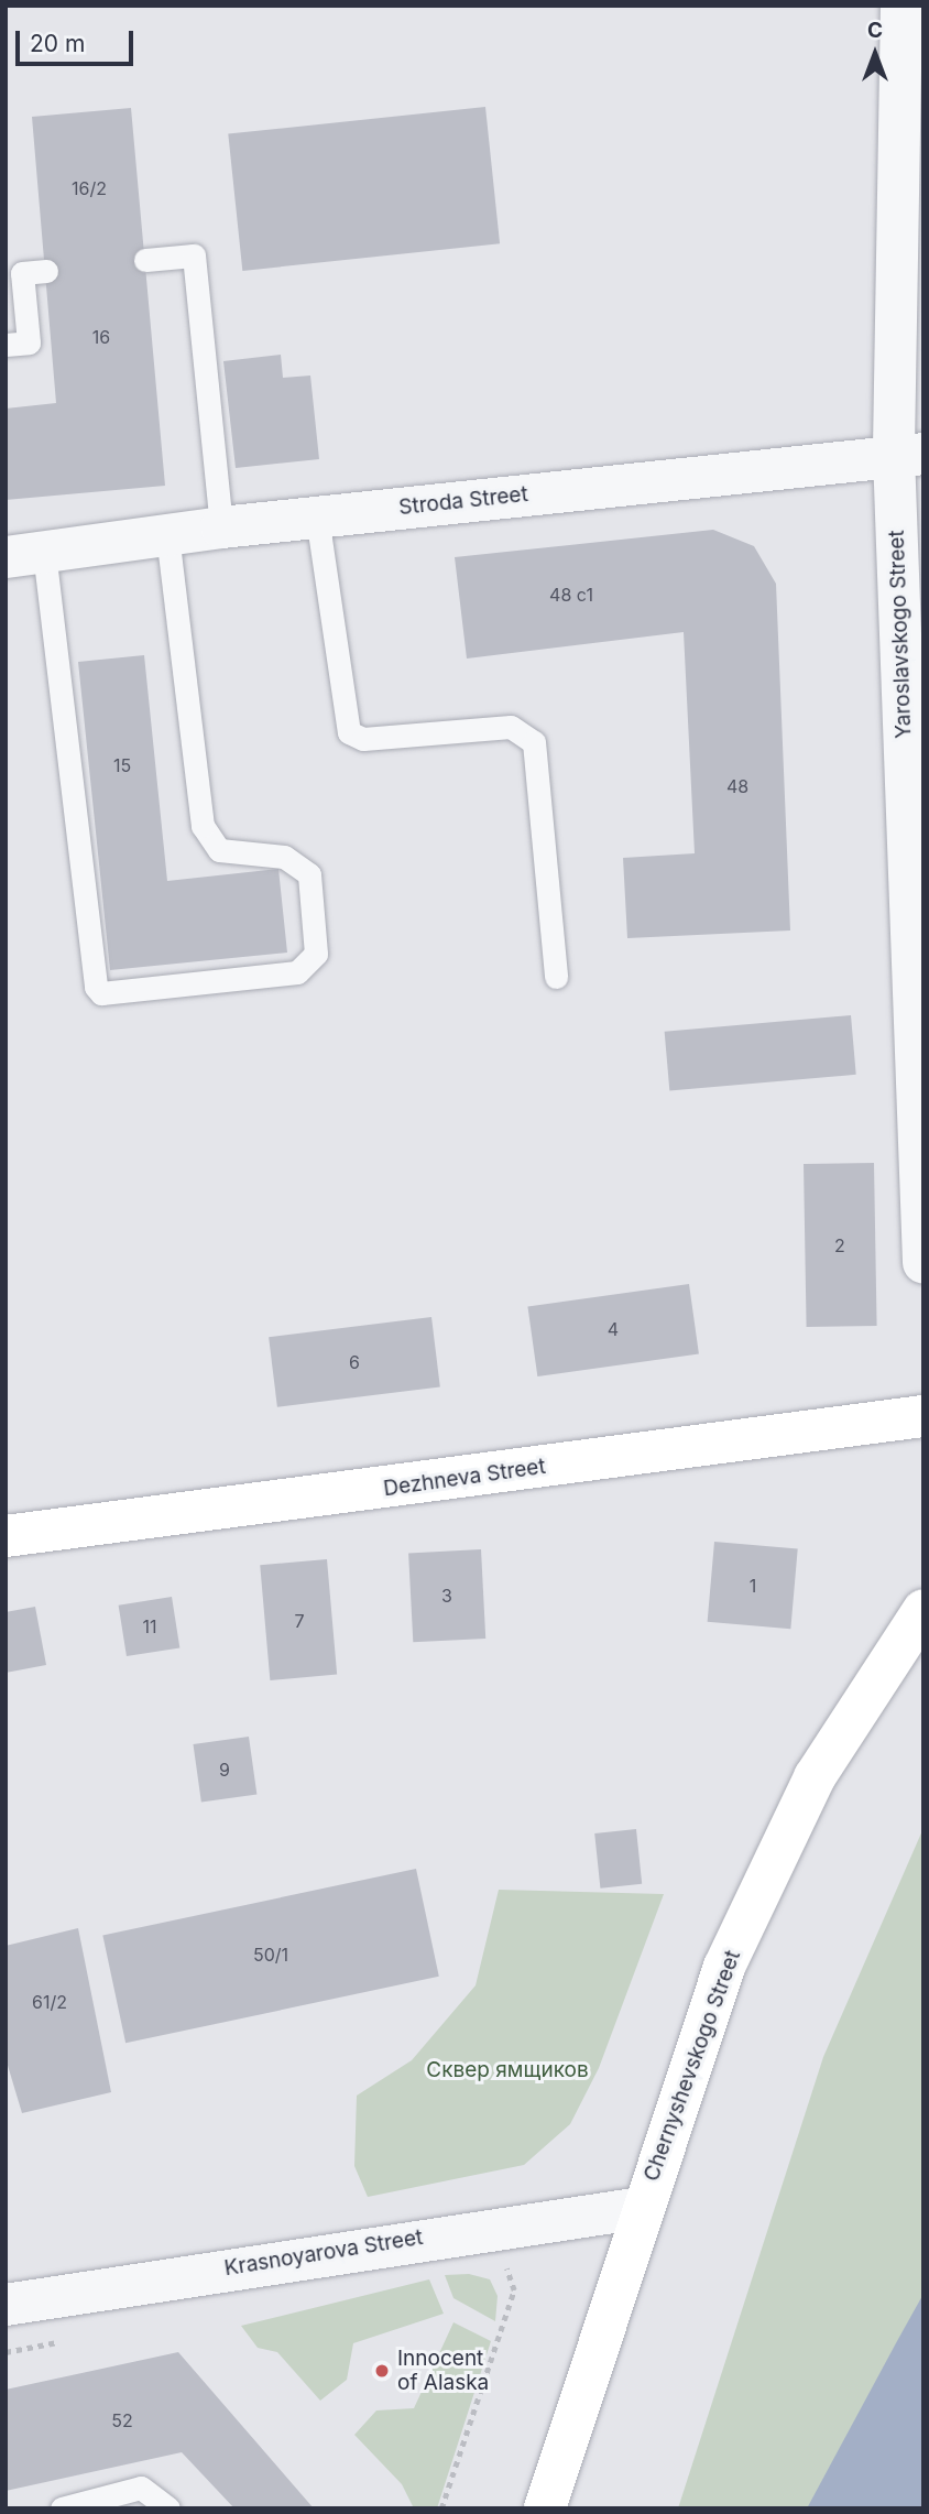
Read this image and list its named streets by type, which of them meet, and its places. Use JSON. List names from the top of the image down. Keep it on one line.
{"streets":{"main road":["Dezhneva Street","Chernyshevskogo Street"],"street":["Stroda Street","Yaroslavskogo Street","Krasnoyarova Street"]},"crossings":[["Stroda Street","Yaroslavskogo Street"],["Chernyshevskogo Street","Krasnoyarova Street"]],"parks":["Сквер ямщиков"],"places":["Innocent of Alaska"],"house_numbers":["16/2","16","48 с1","15","48","2","4","6","1","3","7","11","9","50/1","61/2","52"],"scale_bar":"20 m","north":"top"}
